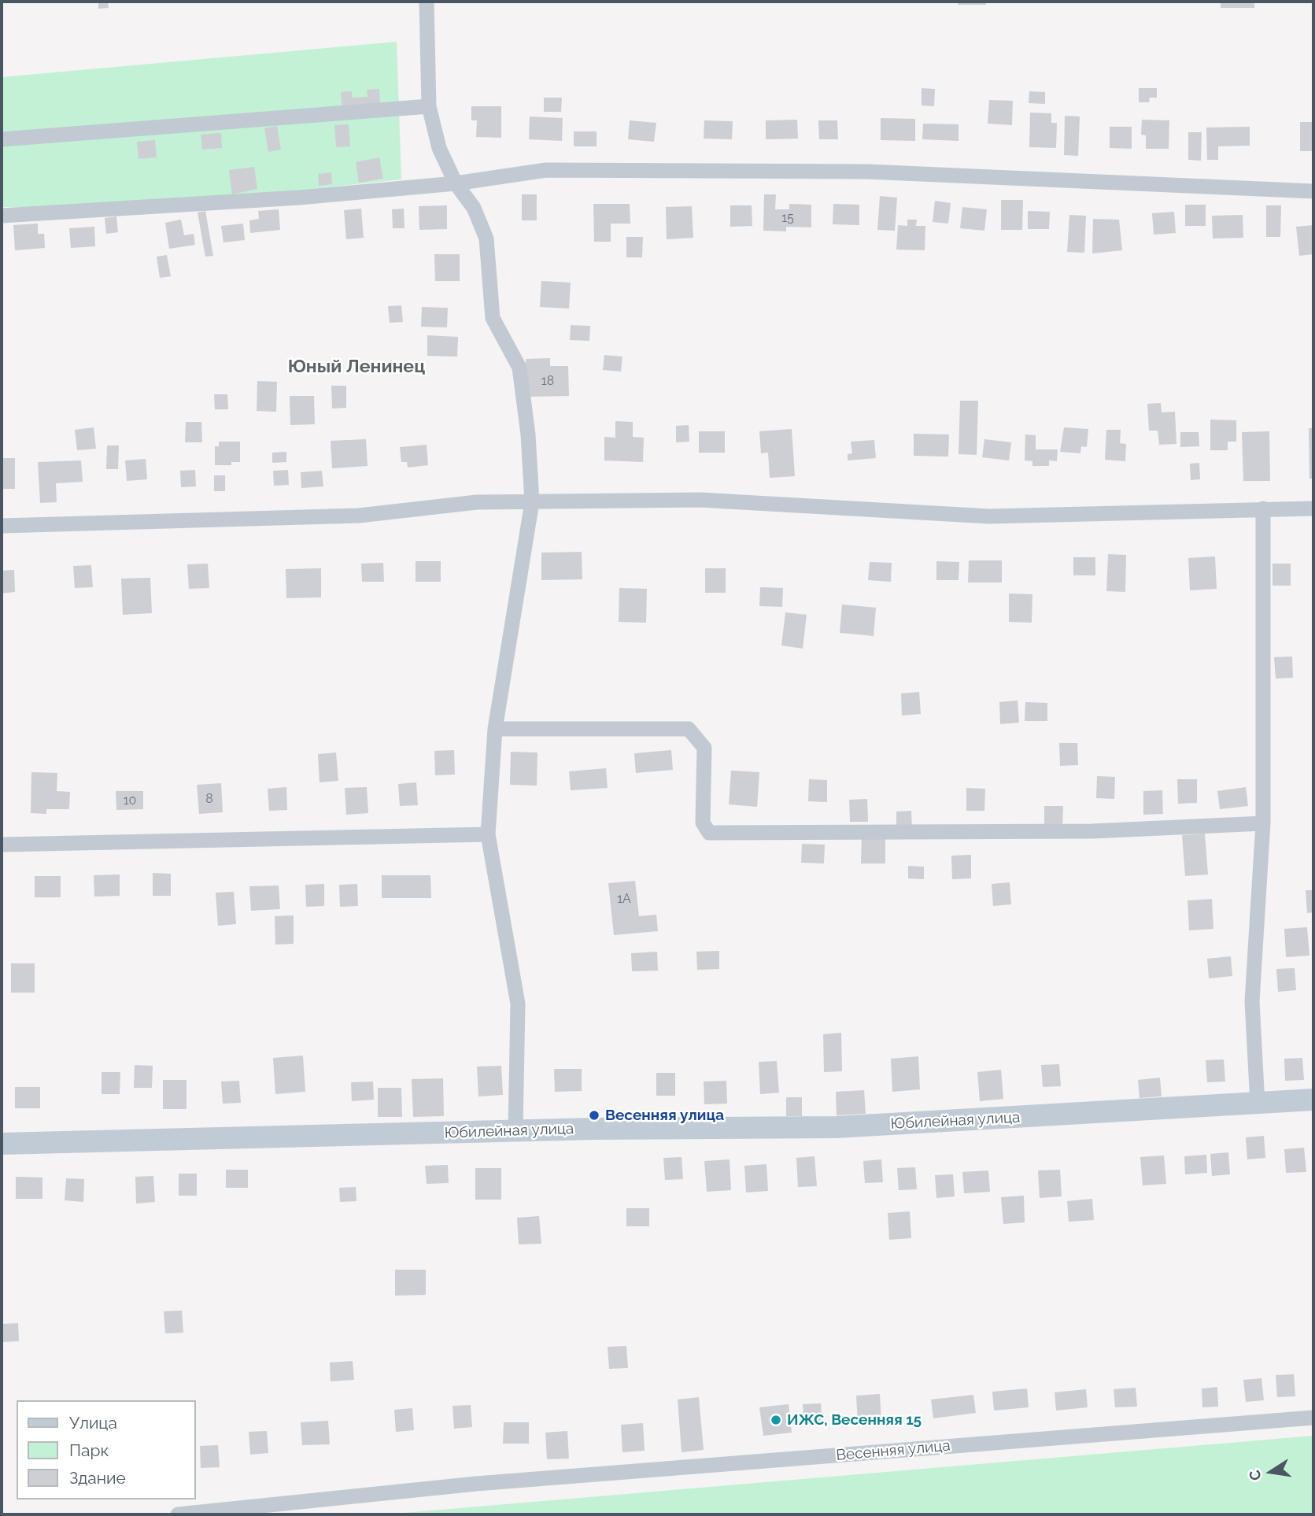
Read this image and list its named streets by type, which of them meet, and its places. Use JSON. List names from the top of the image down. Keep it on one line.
{"streets":{"street":["Юбилейная улица","Весенняя улица"]},"districts":["Юный Ленинец"],"places":["Весенняя улица","ИЖС, Весенняя 15"],"house_numbers":["15","18","8","10","1А"],"legend":["Улица","Парк","Здание"],"north":"left"}
